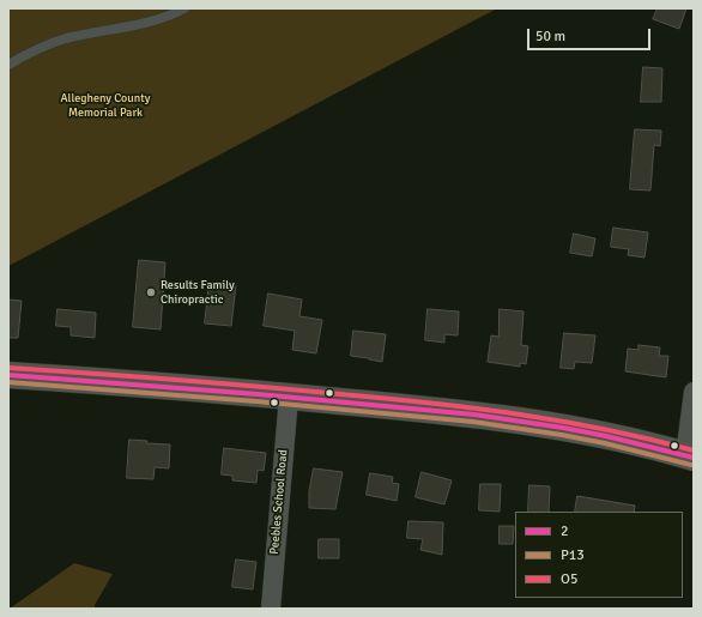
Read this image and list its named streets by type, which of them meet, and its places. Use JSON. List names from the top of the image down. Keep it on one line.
{"streets":{"street":["Peebles School Road"]},"parks":["Allegheny County Memorial Park"],"places":["Results Family Chiropractic"],"lines":["transit line O5","transit line 2","transit line P13"],"legend":["2","P13","O5"],"scale_bar":"50 m"}
